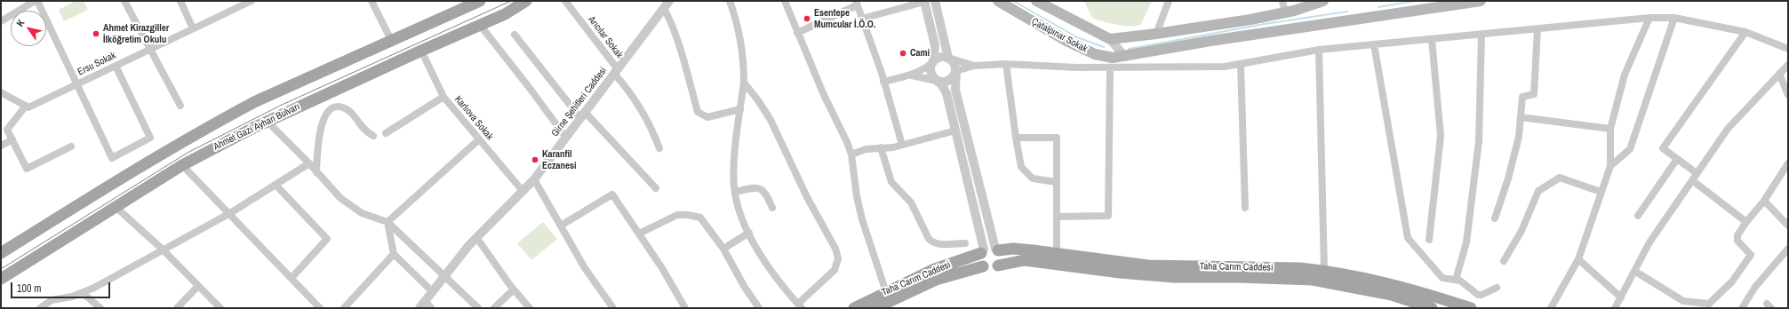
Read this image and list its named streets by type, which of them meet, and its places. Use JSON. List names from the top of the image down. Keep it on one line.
{"streets":{"main road":["Çatalpınar Sokak","Ahmet Gazi Ayhan Bulvarı","Taha Carım Caddesi"],"street":["Arıcılar Sokak","Ersu Sokak","Girne Şehitleri Caddesi","Karlıova Sokak"]},"crossings":[["Arıcılar Sokak","Girne Şehitleri Caddesi"],["Girne Şehitleri Caddesi","Karlıova Sokak"],["Karlıova Sokak","Ahmet Gazi Ayhan Bulvarı"]],"places":["Esentepe Mumcular İ.Ö.O.","Ahmet Kirazgiller İlköğretim Okulu","Cami","Karanfil Eczanesi"],"scale_bar":"100 m","north":"top left"}
